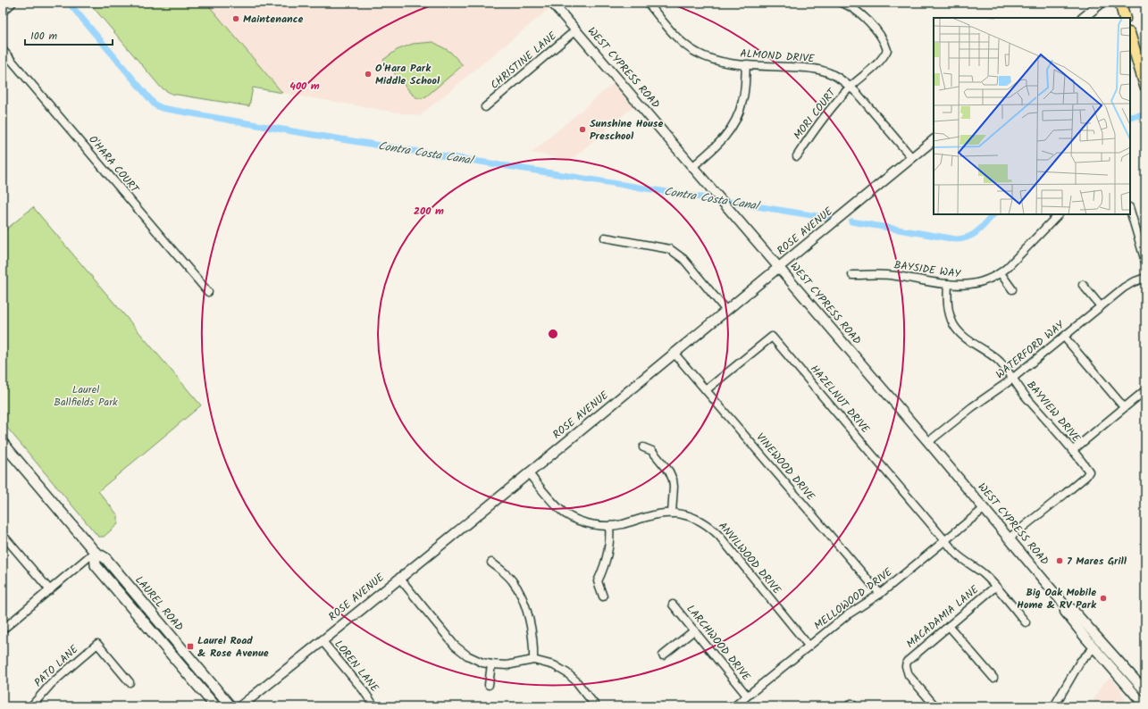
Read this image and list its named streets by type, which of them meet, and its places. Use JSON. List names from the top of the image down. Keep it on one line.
{"streets":{"main road":["LAUREL ROAD"],"street":["ALMOND DRIVE","CHRISTINE LANE","WEST CYPRESS ROAD","MORI COURT","O'HARA COURT","ROSE AVENUE","BAYSIDE WAY","WATERFORD WAY","HAZELNUT DRIVE","BAYVIEW DRIVE","VINEWOOD DRIVE","ANVILWOOD DRIVE","MELLOWOOD DRIVE","MACADAMIA LANE","LARCHWOOD DRIVE","PATO LANE","LOREN LANE"]},"crossings":[["ALMOND DRIVE","MORI COURT"],["ALMOND DRIVE","ROSE AVENUE"],["CHRISTINE LANE","WEST CYPRESS ROAD"],["WEST CYPRESS ROAD","ROSE AVENUE"],["WEST CYPRESS ROAD","WATERFORD WAY"],["WEST CYPRESS ROAD","BAYVIEW DRIVE"],["WEST CYPRESS ROAD","MELLOWOOD DRIVE"],["ROSE AVENUE","VINEWOOD DRIVE"],["ROSE AVENUE","ANVILWOOD DRIVE"],["ROSE AVENUE","LOREN LANE"],["BAYSIDE WAY","BAYVIEW DRIVE"],["WATERFORD WAY","BAYVIEW DRIVE"],["HAZELNUT DRIVE","VINEWOOD DRIVE"],["HAZELNUT DRIVE","MELLOWOOD DRIVE"],["VINEWOOD DRIVE","MELLOWOOD DRIVE"],["ANVILWOOD DRIVE","MELLOWOOD DRIVE"],["MELLOWOOD DRIVE","LARCHWOOD DRIVE"]],"water":["Contra Costa Canal"],"parks":["Laurel Ballfields Park"],"places":{"other":["Maintenance","O'Hara Park Middle School","Sunshine House Preschool","7 Mares Grill","Big Oak Mobile Home & RV Park"],"transit":["Laurel Road & Rose Avenue"]},"scale_bar":"100 m","rings":["400 m","200 m"]}
